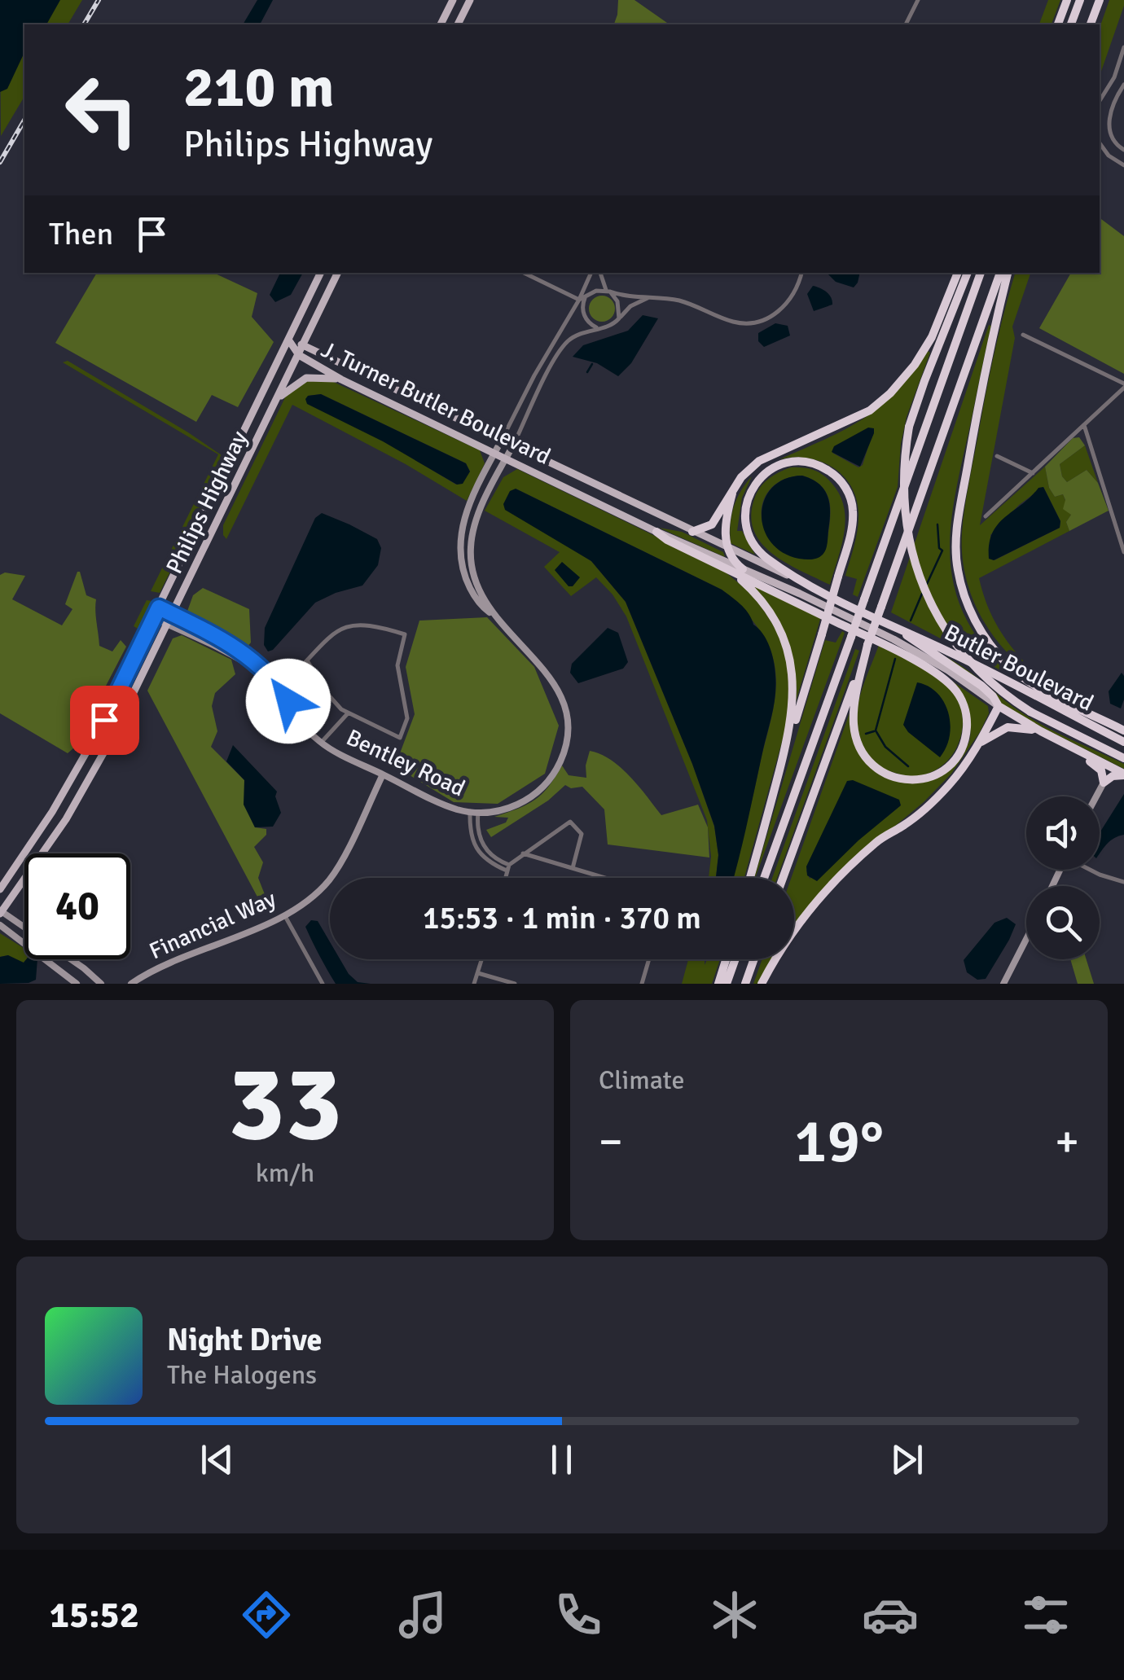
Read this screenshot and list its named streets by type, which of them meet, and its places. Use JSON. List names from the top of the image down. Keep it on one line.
{"streets":{"highway":["J. Turner Butler Boulevard","Butler Boulevard"],"main road":["Philips Highway"],"street":["Bentley Road","Financial Way"]},"crossings":[["J. Turner Butler Boulevard","Philips Highway"],["J. Turner Butler Boulevard","Butler Boulevard"],["J. Turner Butler Boulevard","Bentley Road"],["Philips Highway","Bentley Road"],["Bentley Road","Financial Way"]],"page":{"turn":["210 m","Philips Highway"],"then":"Then","limit":"40","trip":"15:53 · 1 min · 370 m","tile":[["33","km/h"],"Climate"],"heat":["−","19°","+"],"song":["Night Drive","The Halogens"],"tabs":"15:52"}}
